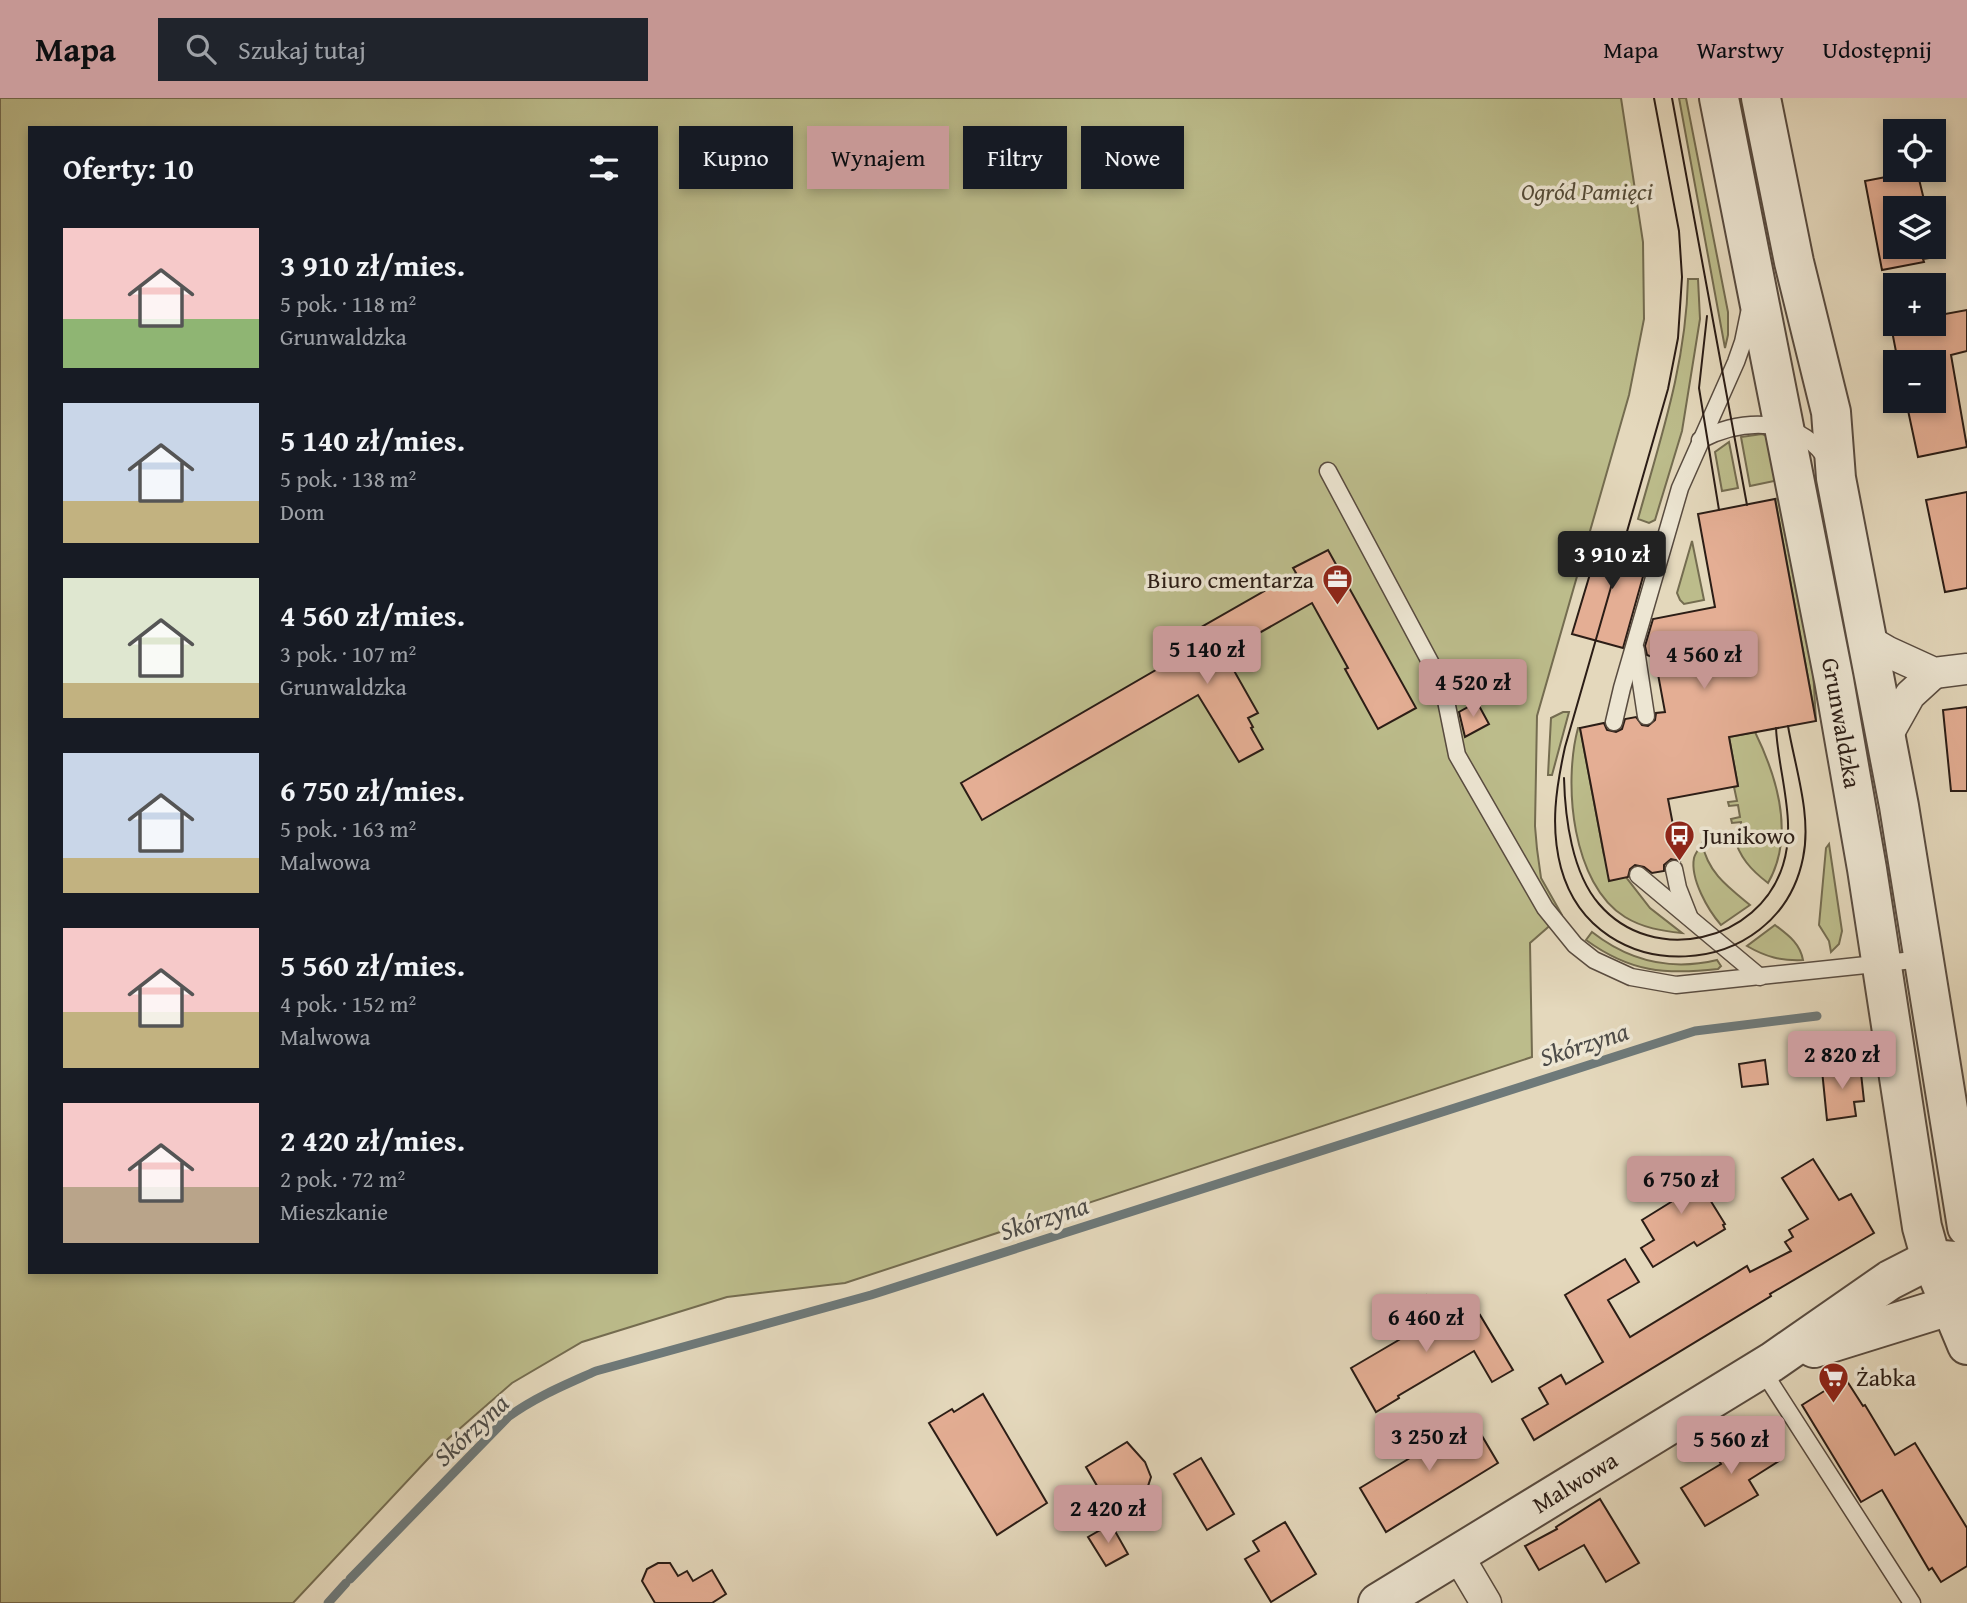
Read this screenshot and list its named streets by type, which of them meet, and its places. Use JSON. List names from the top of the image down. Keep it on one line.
{"streets":{"street":["Grunwaldzka","Malwowa"]},"crossings":[["Grunwaldzka","Malwowa"]],"water":["Skórzyna"],"parks":["Ogród Pamięci"],"places":{"office":["Biuro cmentarza"],"bus stop":["Junikowo"],"supermarket":["Żabka"]},"page":{"header":"Mapa","search":"Szukaj tutaj","nav":["Mapa","Warstwy","Udostępnij"],"map_buttons":["+","−"],"chip":["Kupno","Wynajem","Filtry","Nowe"],"heading":"Oferty: 10","list":[{"name":"3 910 zł/mies.","note":"5 pok. · 118 m² · Grunwaldzka"},{"name":"5 140 zł/mies.","note":"5 pok. · 138 m² · Dom"},{"name":"4 560 zł/mies.","note":"3 pok. · 107 m² · Grunwaldzka"},{"name":"6 750 zł/mies.","note":"5 pok. · 163 m² · Malwowa"},{"name":"5 560 zł/mies.","note":"4 pok. · 152 m² · Malwowa"},{"name":"2 420 zł/mies.","note":"2 pok. · 72 m² · Mieszkanie"}],"price":["3 910 zł","5 140 zł","4 560 zł","4 520 zł","2 820 zł","6 750 zł","6 460 zł","3 250 zł","5 560 zł","2 420 zł"]}}
